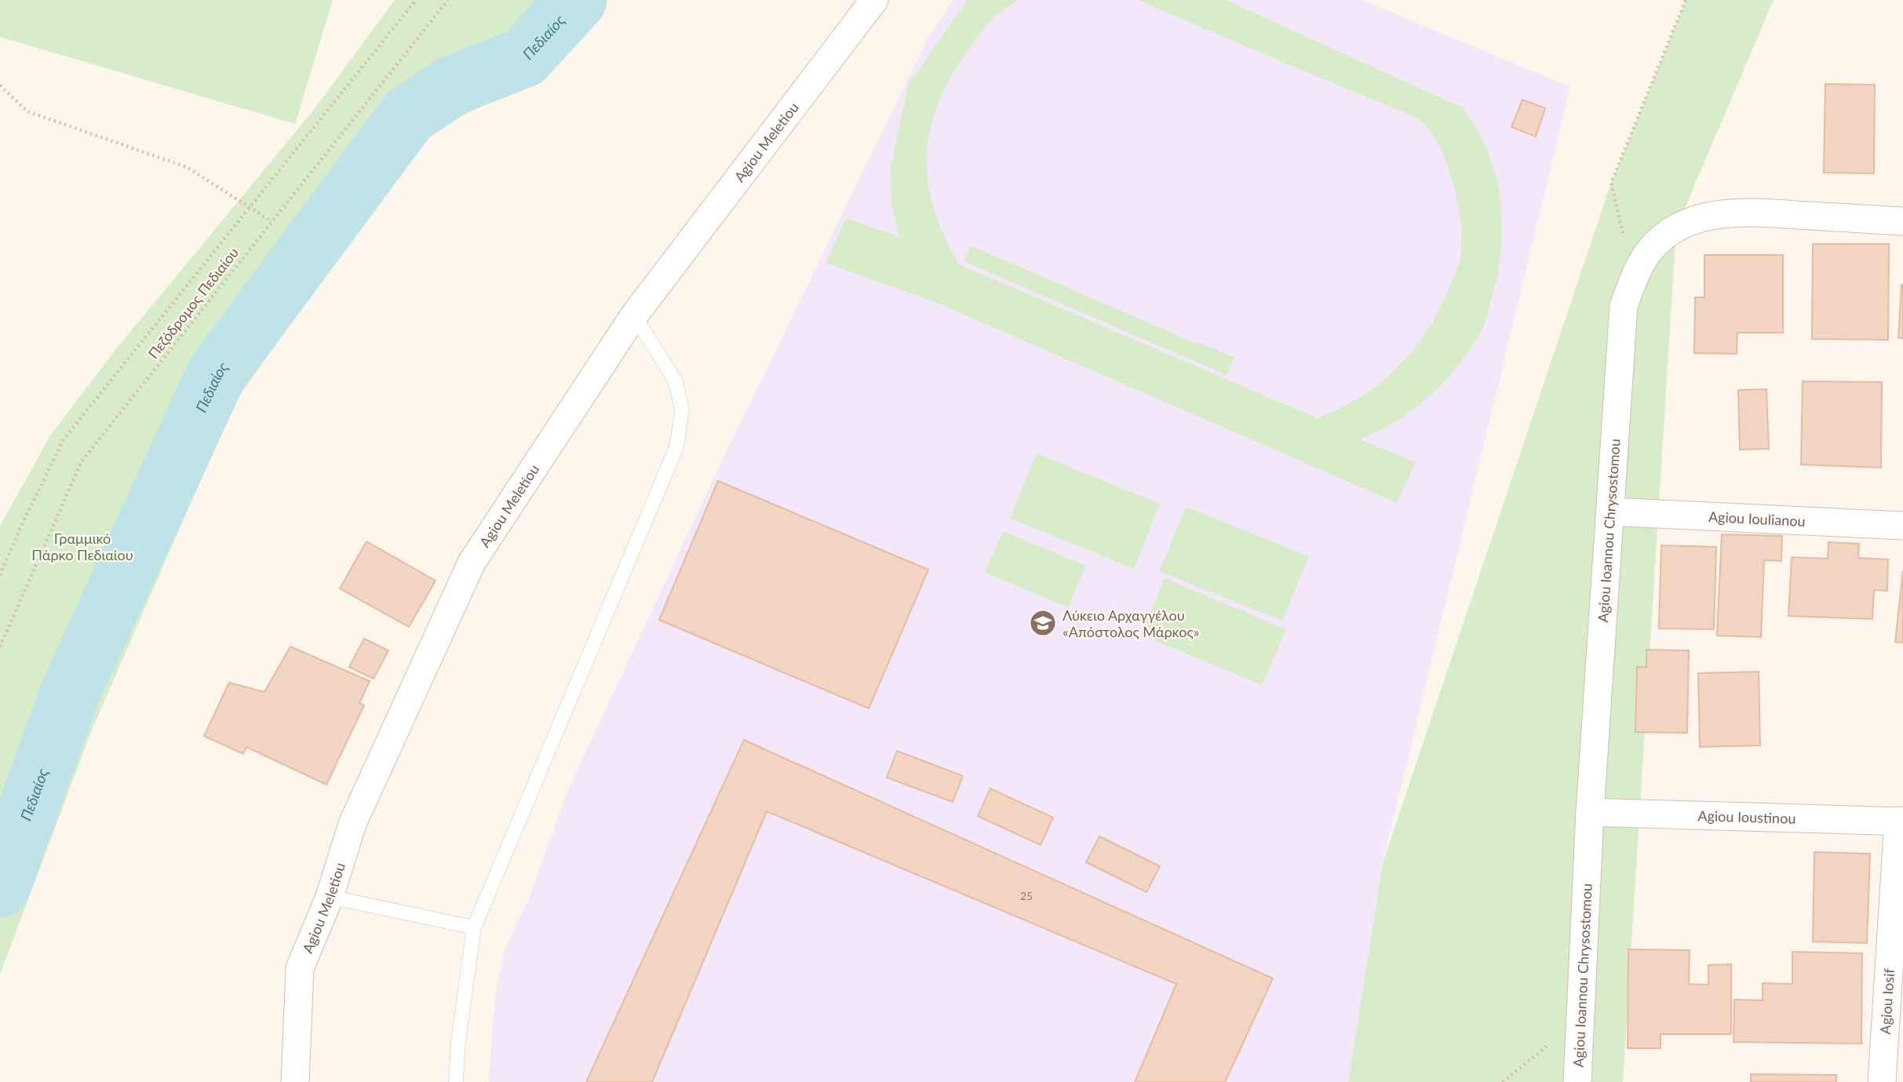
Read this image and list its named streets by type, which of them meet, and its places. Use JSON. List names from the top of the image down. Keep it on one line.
{"streets":{"street":["Agiou Meletiou","Agiou Ioulianou","Agiou Ioannou Chrysostomou","Agiou Ioustinou","Agiou Iosif"],"path":["Πεζόδρομος Πεδιαίου"]},"crossings":[["Agiou Ioulianou","Agiou Ioannou Chrysostomou"],["Agiou Ioannou Chrysostomou","Agiou Ioustinou"],["Agiou Ioustinou","Agiou Iosif"]],"water":["Πεδιαίος"],"parks":["Γραμμικό Πάρκο Πεδιαίου"],"places":{"school or university":["Λύκειο Αρχαγγέλου «Απόστολος Μάρκος»"]},"house_numbers":["25"]}
